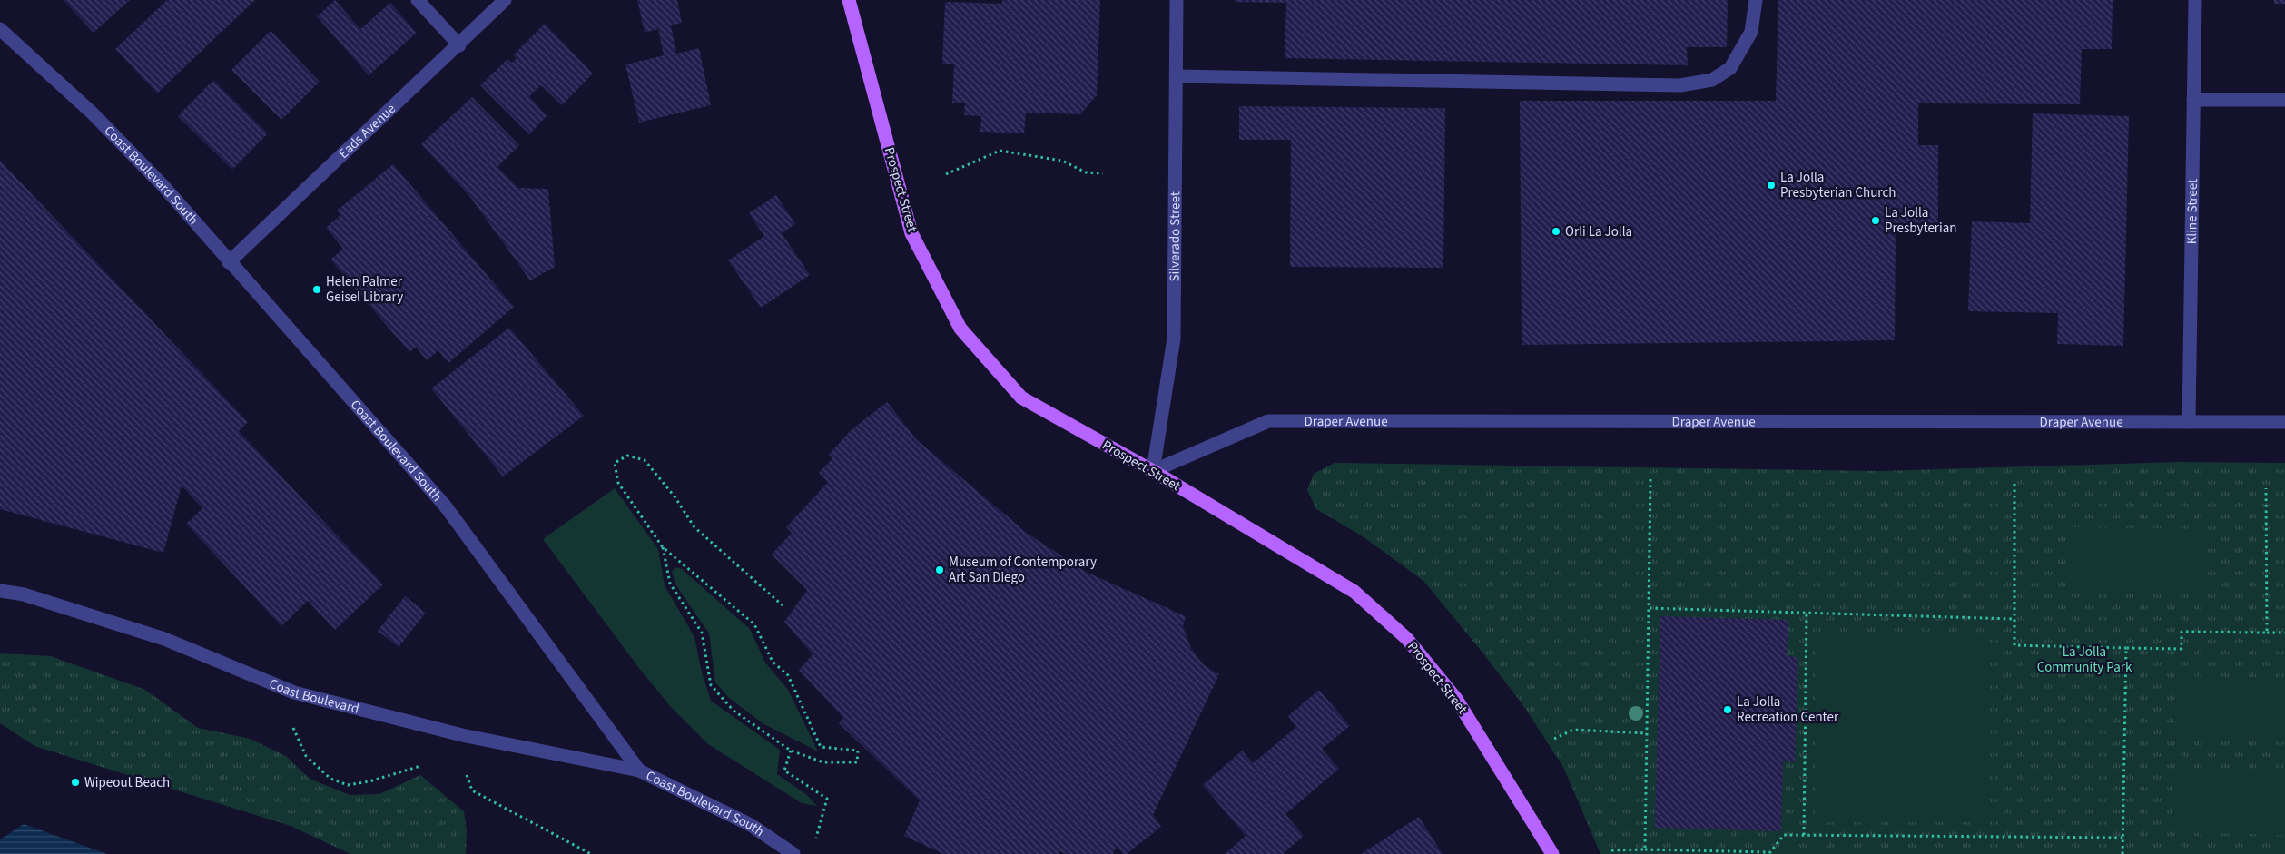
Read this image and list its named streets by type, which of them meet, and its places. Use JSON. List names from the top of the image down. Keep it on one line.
{"streets":{"main road":["Prospect Street"],"street":["Eads Avenue","Coast Boulevard South","Kline Street","Silverado Street","Draper Avenue","Coast Boulevard"]},"crossings":[["Eads Avenue","Coast Boulevard South"],["Coast Boulevard South","Coast Boulevard"],["Prospect Street","Silverado Street"],["Prospect Street","Draper Avenue"],["Kline Street","Draper Avenue"],["Silverado Street","Draper Avenue"]],"parks":["La Jolla Community Park"],"places":["La Jolla Presbyterian Church","La Jolla Presbyterian","Orli La Jolla","Helen Palmer Geisel Library","Museum of Contemporary Art San Diego","La Jolla Recreation Center","Wipeout Beach"]}
